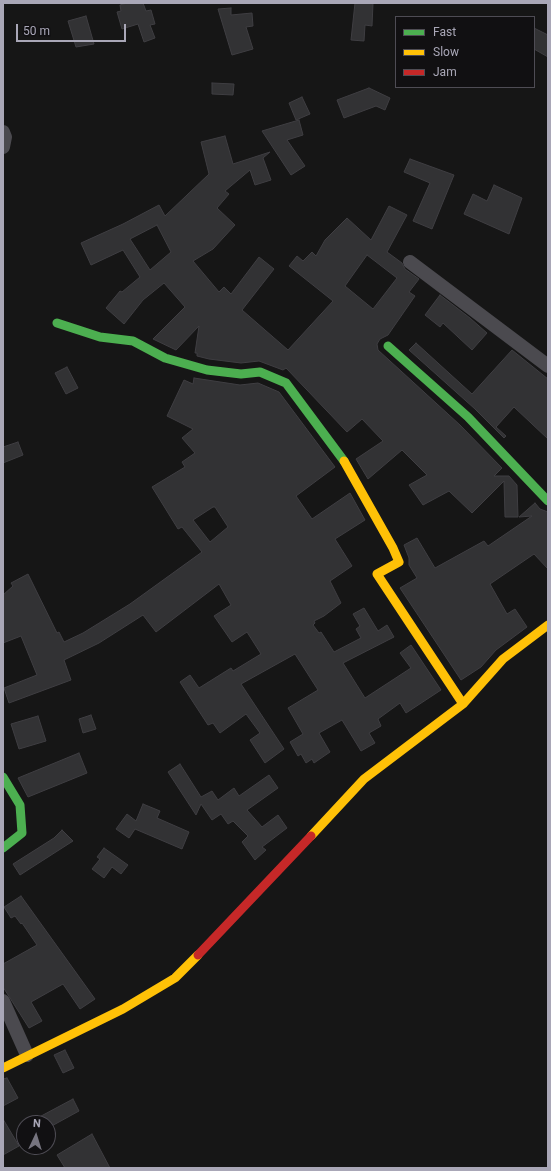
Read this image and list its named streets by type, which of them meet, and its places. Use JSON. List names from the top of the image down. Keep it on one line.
{"legend":["Fast","Slow","Jam"],"scale_bar":"50 m","north":"top"}
